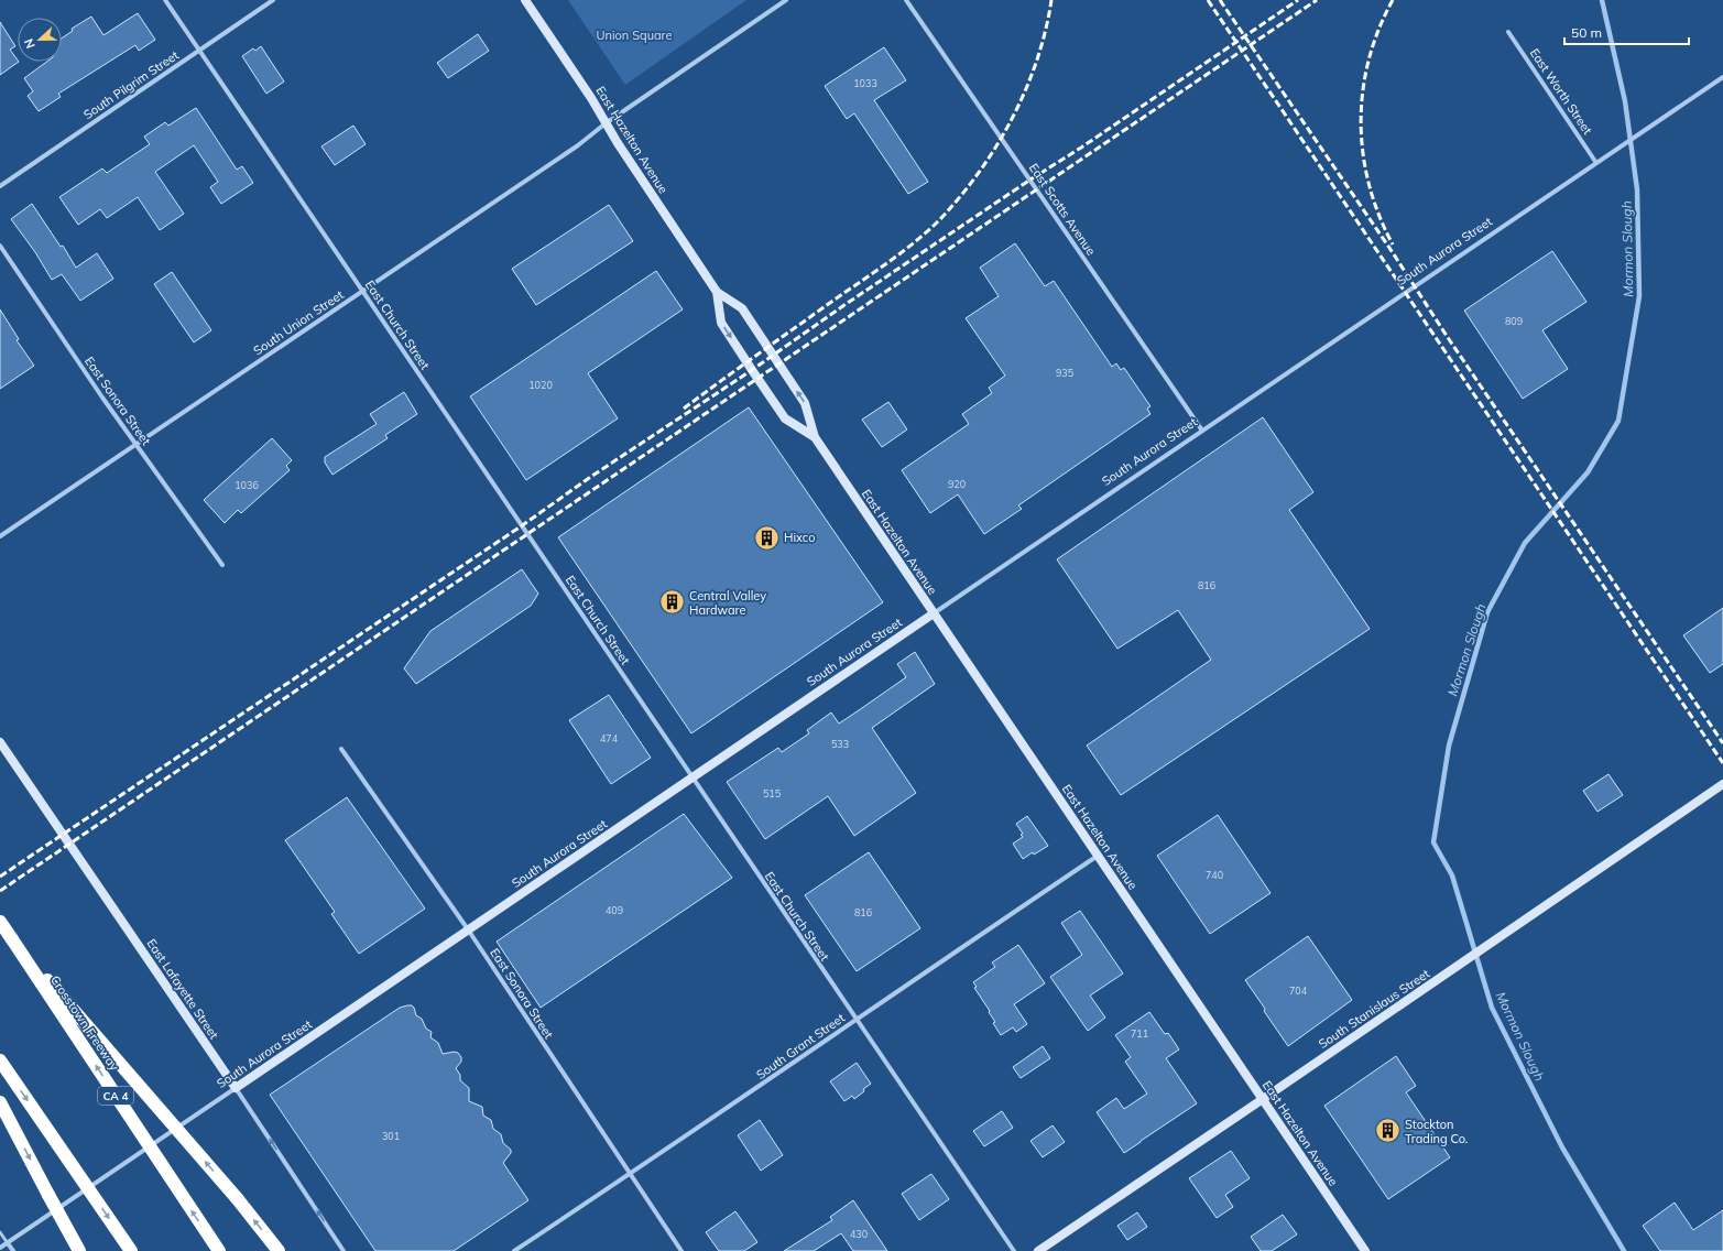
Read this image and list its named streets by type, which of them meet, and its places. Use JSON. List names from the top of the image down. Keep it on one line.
{"streets":{"highway":["Crosstown Freeway","CA 4"],"street":["South Pilgrim Street","East Worth Street","East Hazelton Avenue","East Scotts Avenue","South Aurora Street","South Union Street","East Church Street","East Sonora Street","East Lafayette Street","South Stanislaus Street","South Grant Street"]},"crossings":[["South Pilgrim Street","East Church Street"],["East Worth Street","South Aurora Street"],["East Hazelton Avenue","South Aurora Street"],["East Hazelton Avenue","South Union Street"],["East Hazelton Avenue","South Stanislaus Street"],["East Hazelton Avenue","South Grant Street"],["East Scotts Avenue","South Aurora Street"],["South Aurora Street","East Church Street"],["South Aurora Street","East Sonora Street"],["South Aurora Street","East Lafayette Street"],["South Union Street","East Church Street"],["South Union Street","East Sonora Street"],["East Church Street","South Grant Street"],["East Sonora Street","South Grant Street"]],"water":["Mormon Slough"],"parks":["Union Square"],"places":{"building":["Hixco","Central Valley Hardware","Stockton Trading Co."]},"house_numbers":["1033","809","935","1020","920","1036","816","474","533","515","740","409","816","704","711","301","430"],"scale_bar":"50 m","north":"left"}
